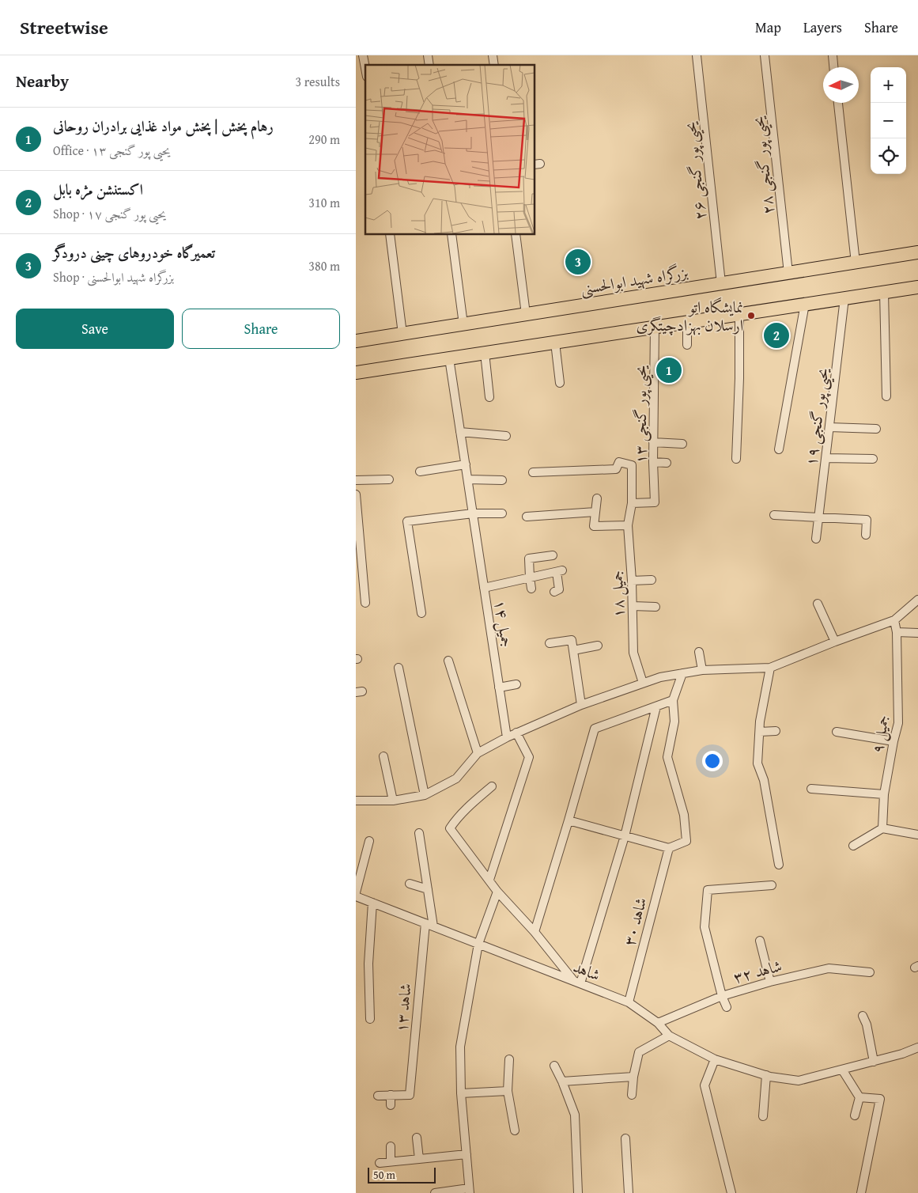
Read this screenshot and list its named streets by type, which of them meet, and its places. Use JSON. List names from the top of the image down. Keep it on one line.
{"streets":{"main road":["بزرگراه شهید ابوالحسنی"],"street":["یحیی پور گنجی ۲۸","یحیی پور گنجی ۲۶","یحیی پور گنجی ۱۳","یحیی پور گنجی ۱۹","جمیل ۱۸","جمیل ۱۴","جمیل ۹","شاهد ۳۰","شاهد","شاهد ۳۲","شاهد ۱۳"]},"crossings":[["یحیی پور گنجی ۲۸","بزرگراه شهید ابوالحسنی"],["یحیی پور گنجی ۲۶","بزرگراه شهید ابوالحسنی"],["یحیی پور گنجی ۱۳","جمیل ۱۸"],["شاهد ۳۰","شاهد"],["شاهد","شاهد ۳۲"],["شاهد","شاهد ۱۳"]],"places":["نمایشگاه اتو ارسلان بهزادچیتگری"],"scale_bar":"50 m","north":"left","page":{"header":"Streetwise","nav":["Map","Layers","Share"],"heading":["Nearby","3 results"],"map_buttons":["+","−"],"list":[{"mark":"1","name":"رهام پخش | پخش مواد غذایی برادران روحانی","note":"Office · یحیی پور گنجی ۱۳","value":"290 m"},{"mark":"2","name":"اکستنشن مژه بابل","note":"Shop · یحیی پور گنجی ۱۷","value":"310 m"},{"mark":"3","name":"تعمیرگاه خودروهای چینی درودگر","note":"Shop · بزرگراه شهید ابوالحسنی","value":"380 m"}],"pins":["3","2","1"],"buttons":["Save","Share"],"scale":"50 m"}}
